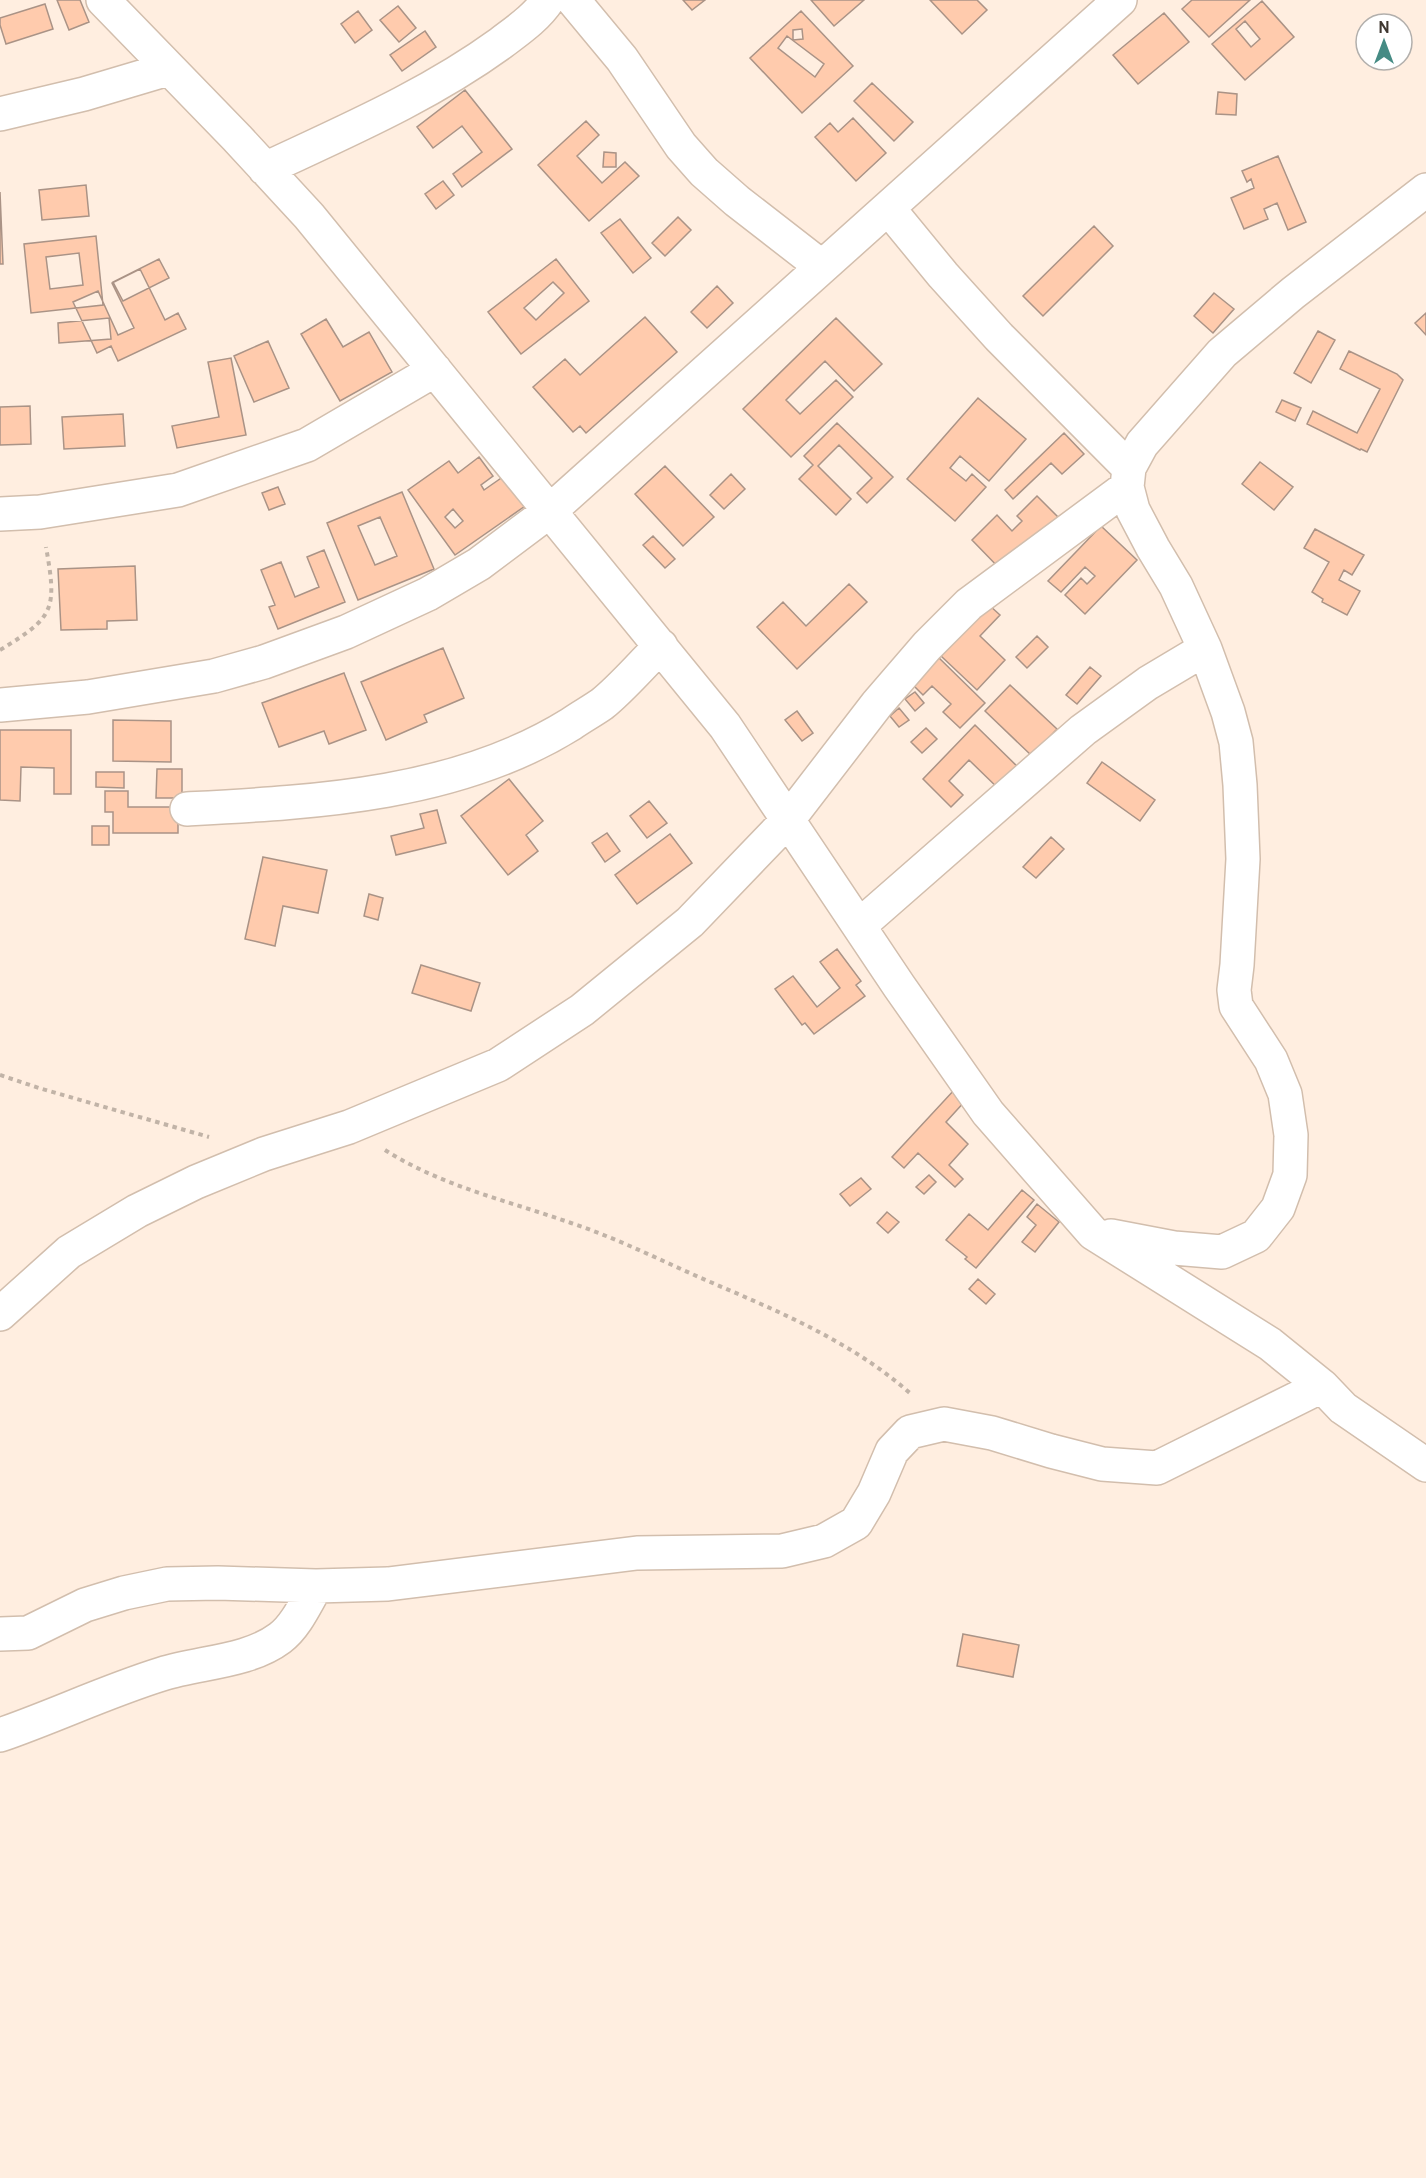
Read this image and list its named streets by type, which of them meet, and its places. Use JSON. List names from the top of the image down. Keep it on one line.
{"north":"top"}
